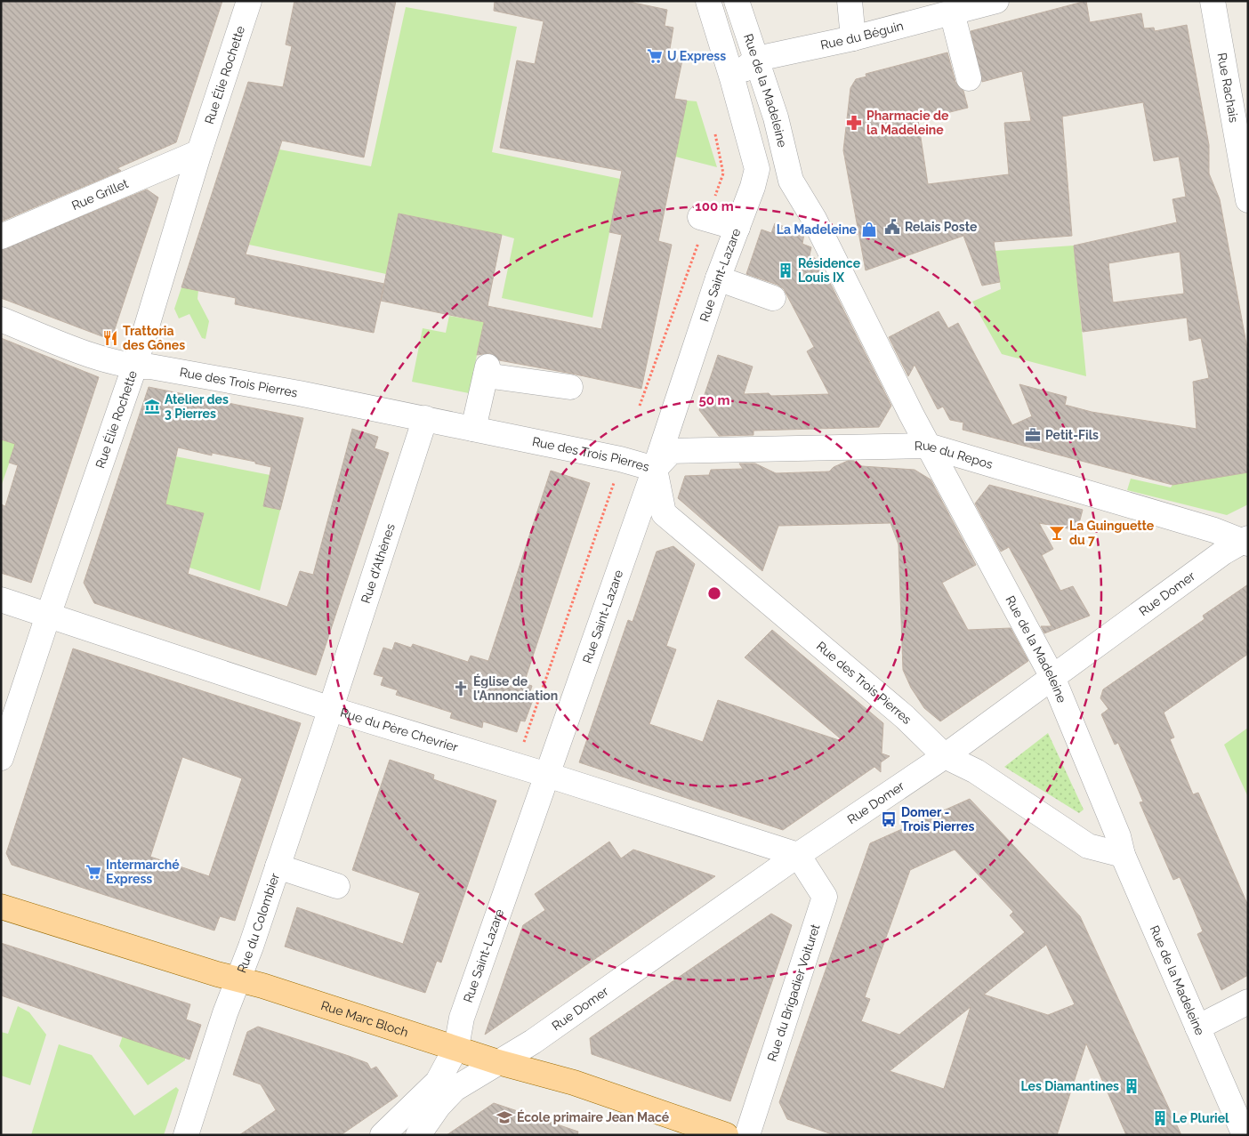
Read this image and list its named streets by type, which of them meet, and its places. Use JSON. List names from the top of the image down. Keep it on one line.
{"streets":{"main road":["Rue Marc Bloch"],"street":["Rue du Béguin","Rue Élie Rochette","Rue Rachais","Rue de la Madeleine","Rue Grillet","Rue Saint-Lazare","Rue des Trois Pierres","Rue du Repos","Rue d'Athènes","Rue Domer","Rue du Père Chevrier","Rue du Colombier","Rue du Brigadier Voituret"]},"crossings":[["Rue du Béguin","Rue de la Madeleine"],["Rue Élie Rochette","Rue Grillet"],["Rue Élie Rochette","Rue des Trois Pierres"],["Rue Élie Rochette","Rue du Père Chevrier"],["Rue de la Madeleine","Rue des Trois Pierres"],["Rue de la Madeleine","Rue du Repos"],["Rue de la Madeleine","Rue Domer"],["Rue Saint-Lazare","Rue des Trois Pierres"],["Rue Saint-Lazare","Rue du Repos"],["Rue Saint-Lazare","Rue du Père Chevrier"],["Rue Saint-Lazare","Rue Marc Bloch"],["Rue des Trois Pierres","Rue du Repos"],["Rue des Trois Pierres","Rue d'Athènes"],["Rue des Trois Pierres","Rue Domer"],["Rue du Repos","Rue Domer"],["Rue d'Athènes","Rue du Père Chevrier"],["Rue d'Athènes","Rue du Colombier"],["Rue Domer","Rue du Père Chevrier"],["Rue Domer","Rue du Brigadier Voituret"],["Rue Domer","Rue Marc Bloch"],["Rue du Père Chevrier","Rue du Colombier"],["Rue du Père Chevrier","Rue du Brigadier Voituret"],["Rue du Colombier","Rue Marc Bloch"]],"places":{"supermarket":["U Express","Intermarché Express"],"pharmacy":["Pharmacie de la Madeleine"],"public building":["Relais Poste"],"shop":["La Madeleine"],"building":["Résidence Louis IX","Les Diamantines","Le Pluriel"],"restaurant":["Trattoria des Gônes"],"museum":["Atelier des 3 Pierres"],"office":["Petit-Fils"],"bar":["La Guinguette du 7"],"church":["Église de l'Annonciation"],"bus stop":["Domer - Trois Pierres"],"school or university":["École primaire Jean Macé"]},"rings":["100 m","50 m"]}
